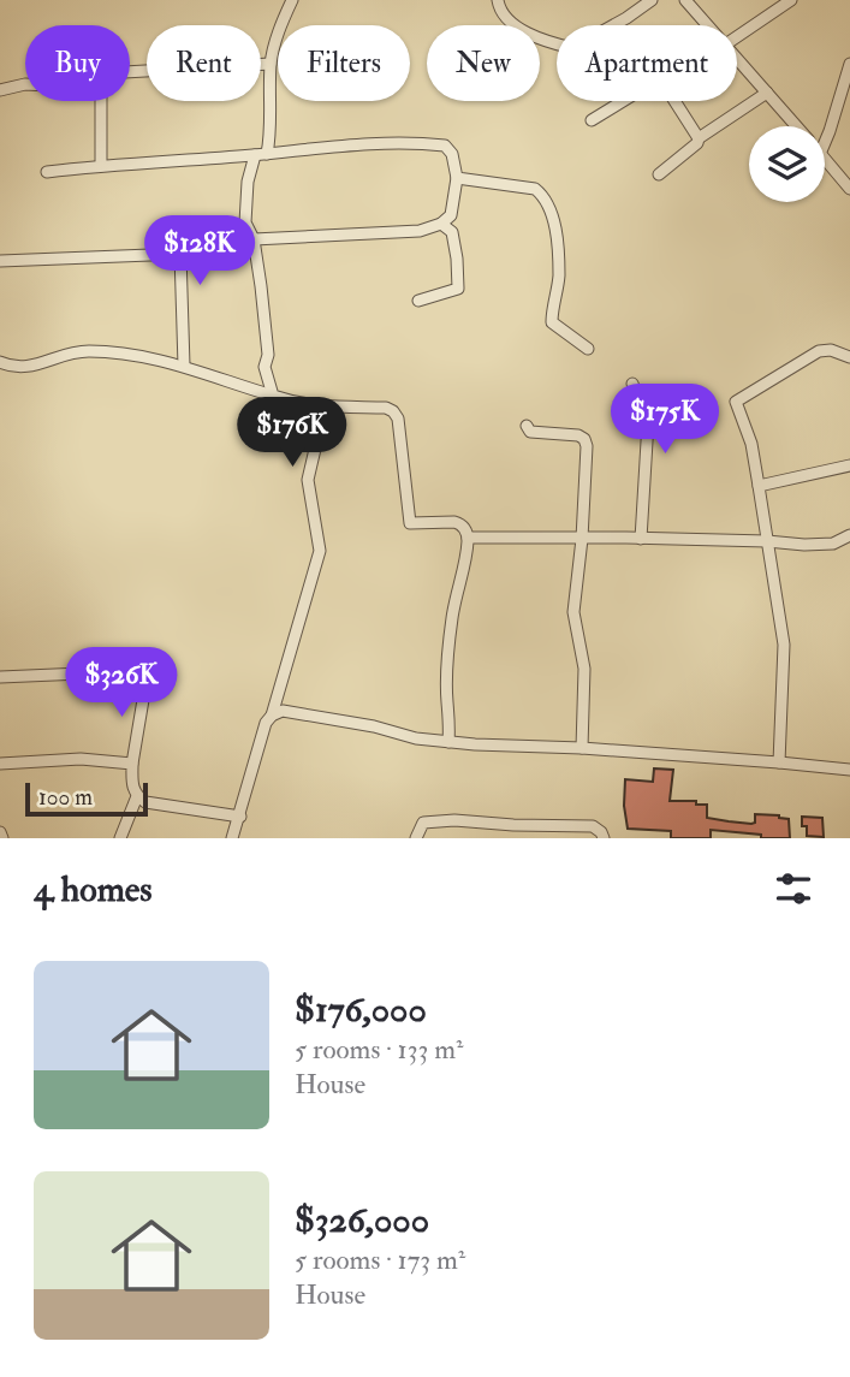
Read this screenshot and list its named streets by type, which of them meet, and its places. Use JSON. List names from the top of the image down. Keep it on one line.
{"scale_bar":"100 m","page":{"chip":["Buy","Rent","Filters","New","Apartment"],"price":["$128K","$175K","$176K","$326K"],"scale":"100 m","heading":"4 homes","list":[{"name":"$176,000","note":"5 rooms · 133 m² · House"},{"name":"$326,000","note":"5 rooms · 173 m² · House"}]}}
